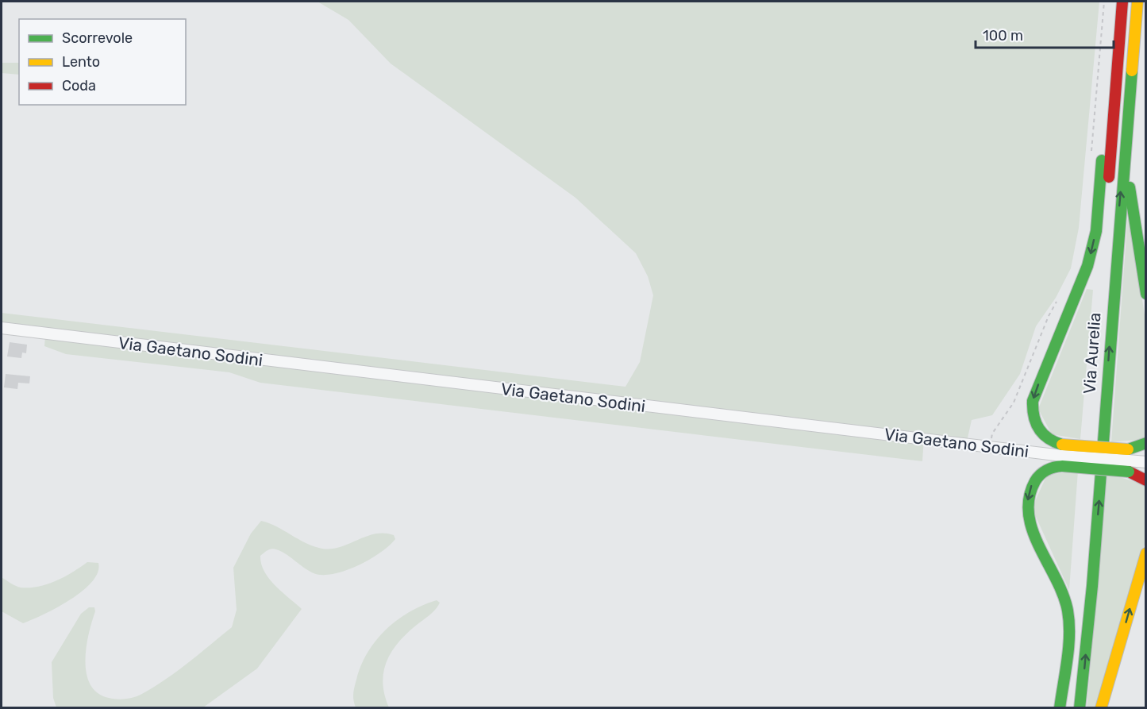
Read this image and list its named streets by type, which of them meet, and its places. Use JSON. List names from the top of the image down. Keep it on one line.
{"streets":{"highway":["Via Aurelia"],"street":["Via Gaetano Sodini"]},"legend":["Scorrevole","Lento","Coda"],"scale_bar":"100 m"}
